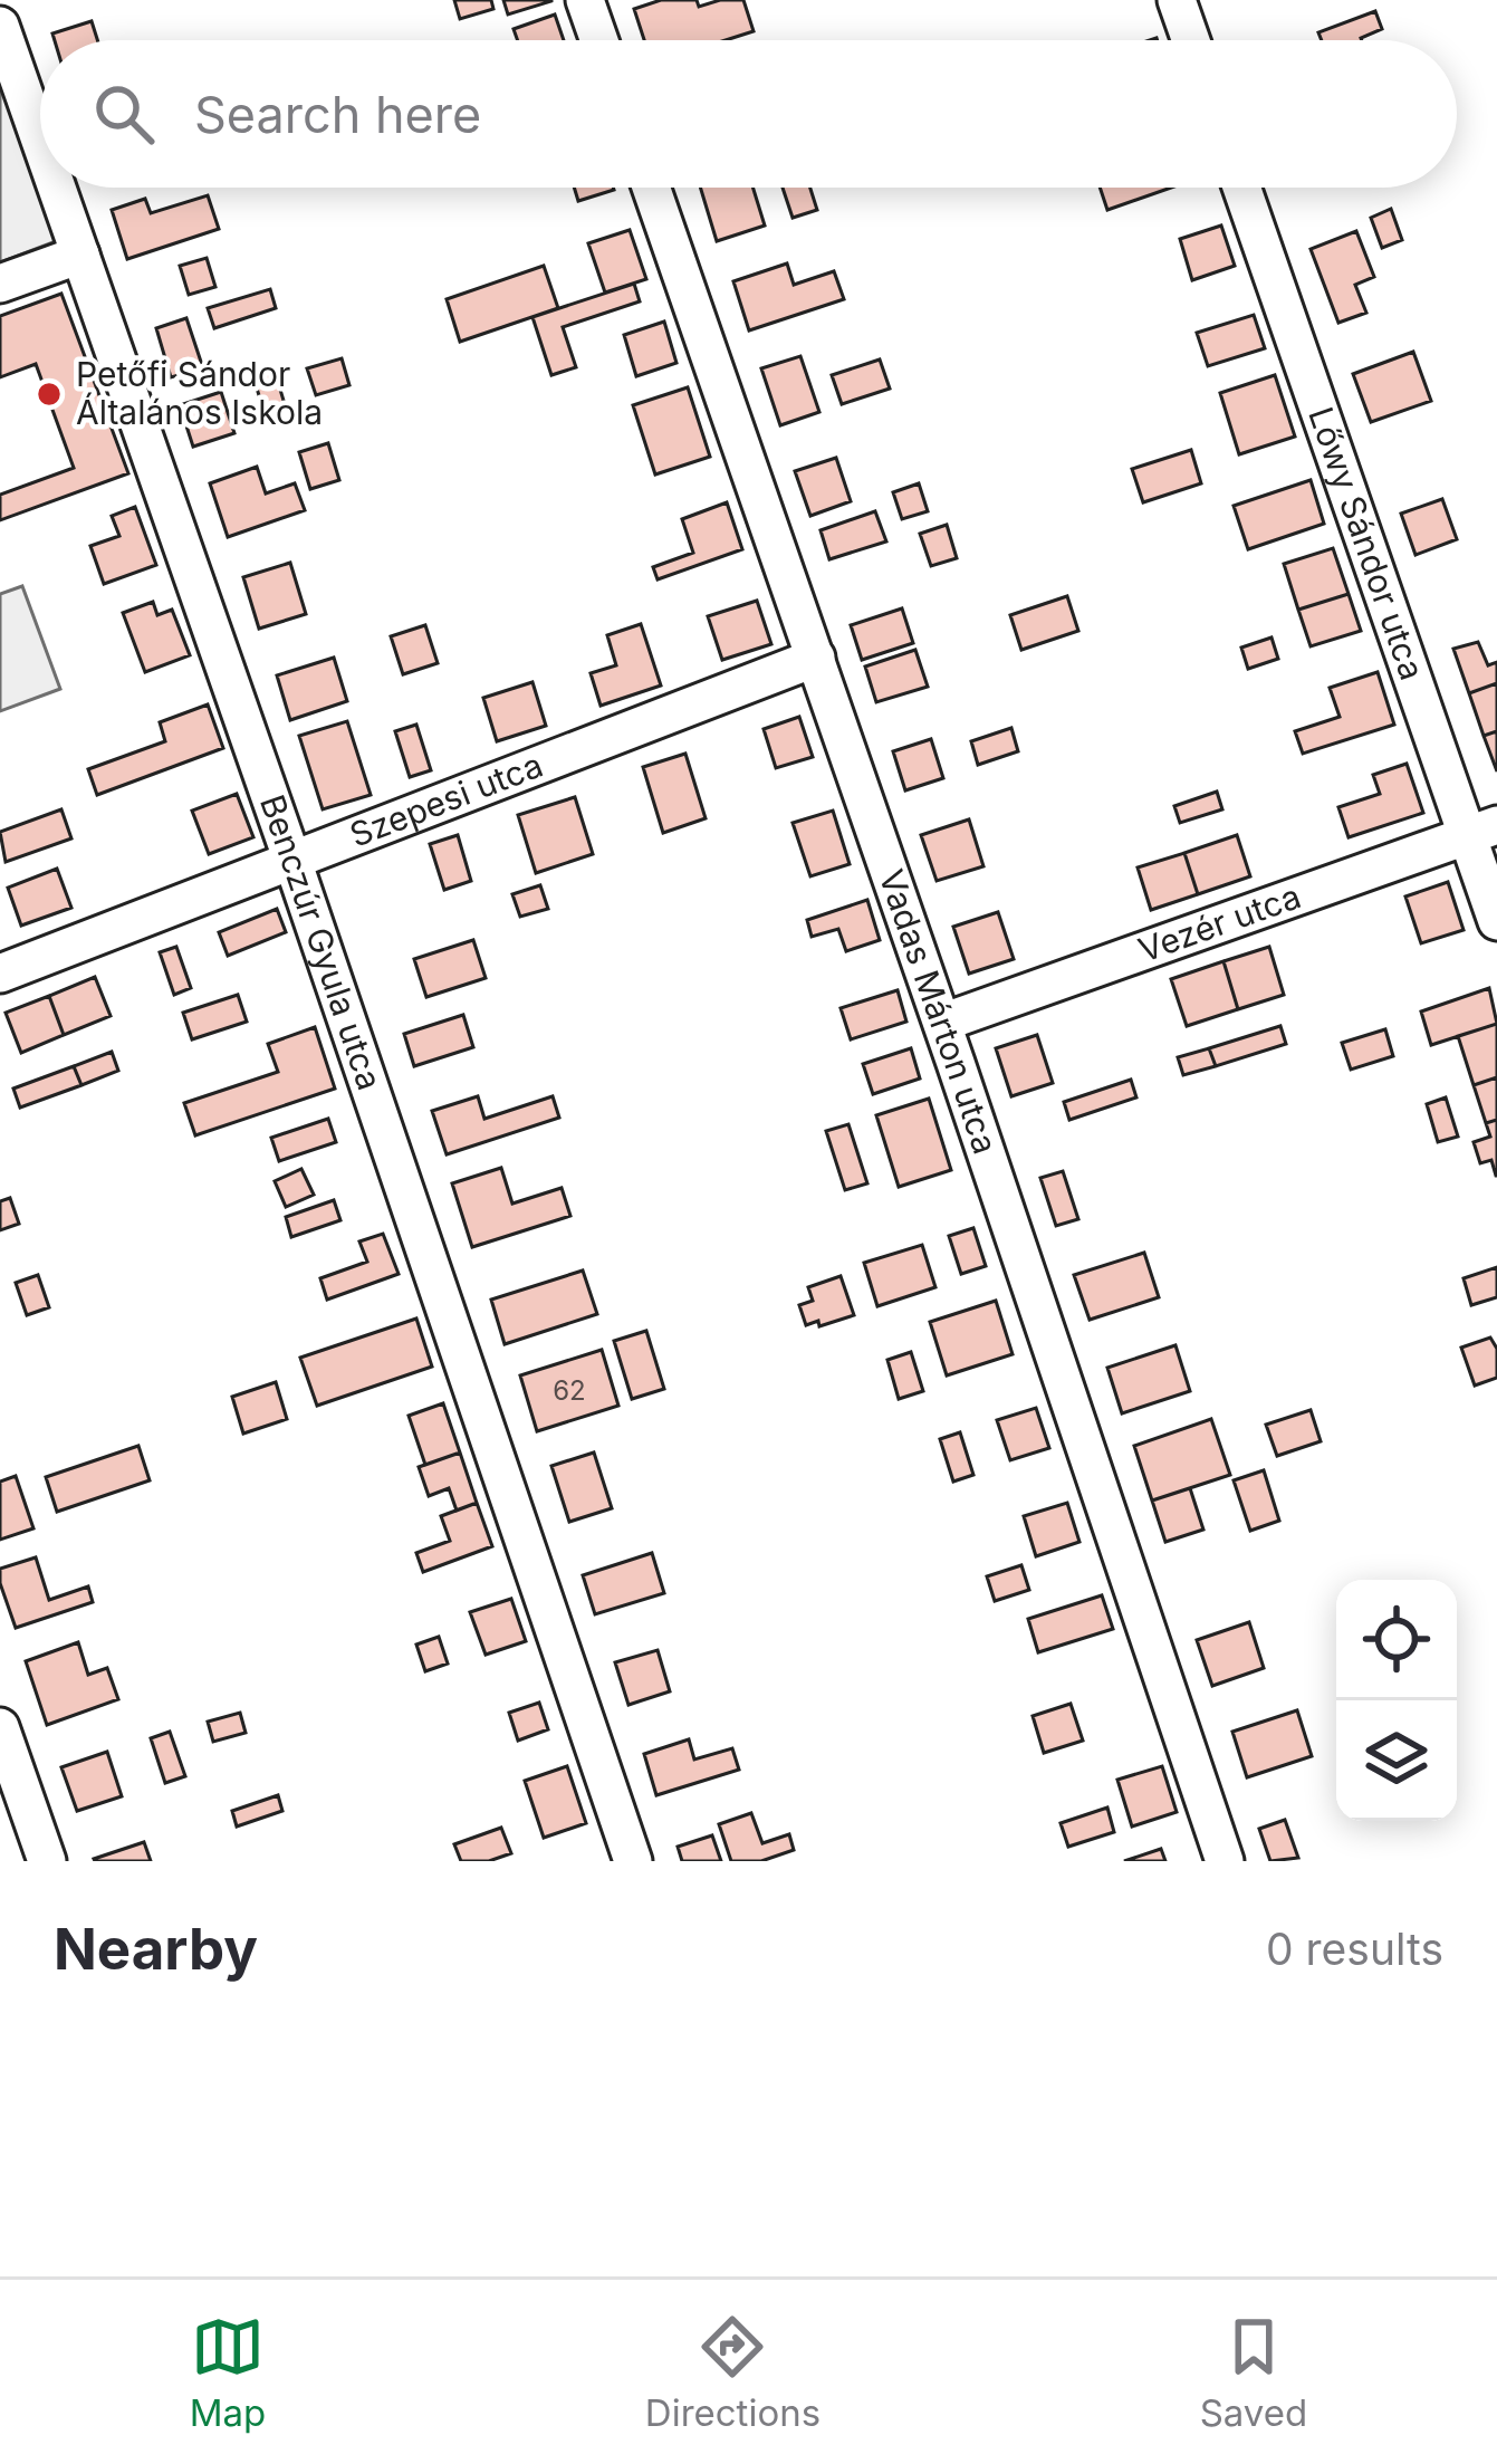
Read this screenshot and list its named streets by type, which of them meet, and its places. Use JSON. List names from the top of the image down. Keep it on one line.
{"streets":{"street":["Lőwy Sándor utca","Szepesi utca","Vezér utca","Benczúr Gyula utca","Vadas Márton utca"]},"crossings":[["Lőwy Sándor utca","Vezér utca"],["Szepesi utca","Benczúr Gyula utca"],["Szepesi utca","Vadas Márton utca"],["Vezér utca","Vadas Márton utca"]],"places":["Petőfi Sándor Általános Iskola"],"house_numbers":["62"],"page":{"search":"Search here","heading":["Nearby","0 results"],"nav":["Map","Directions","Saved"]}}
